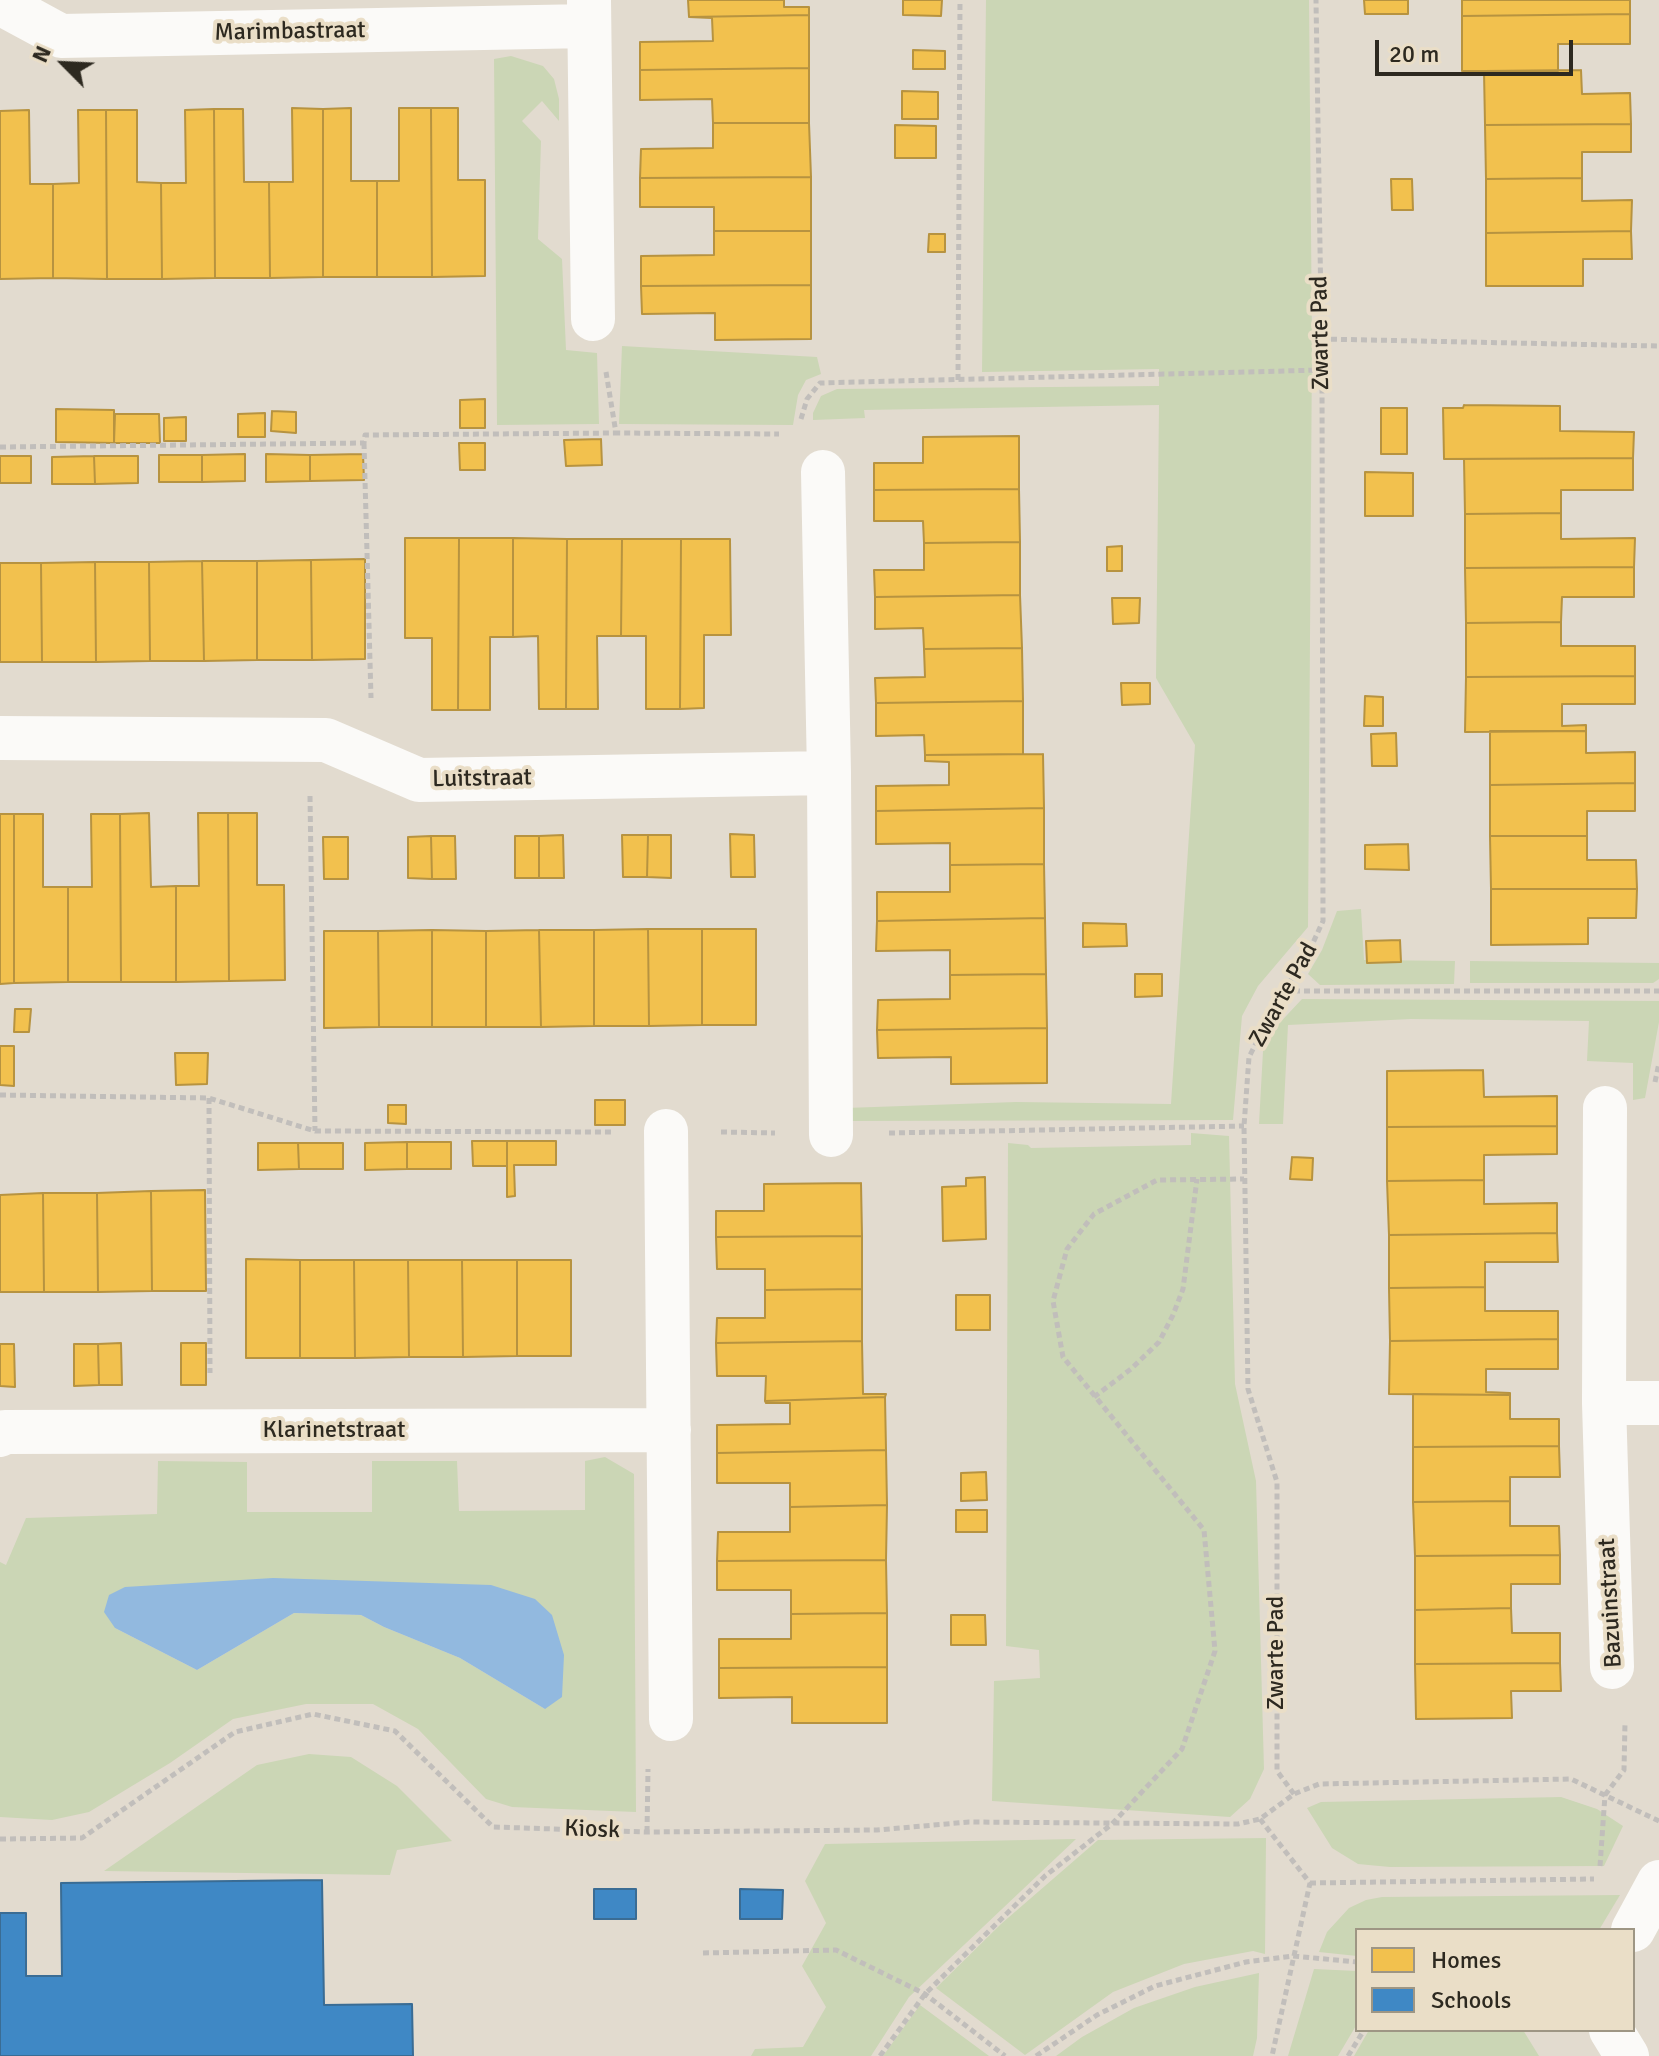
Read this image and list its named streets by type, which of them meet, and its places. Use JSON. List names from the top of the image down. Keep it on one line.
{"streets":{"street":["Marimbastraat","Luitstraat","Klarinetstraat","Bazuinstraat"],"path":["Zwarte Pad","Kiosk"]},"legend":["Homes","Schools"],"scale_bar":"20 m","north":"top left"}
